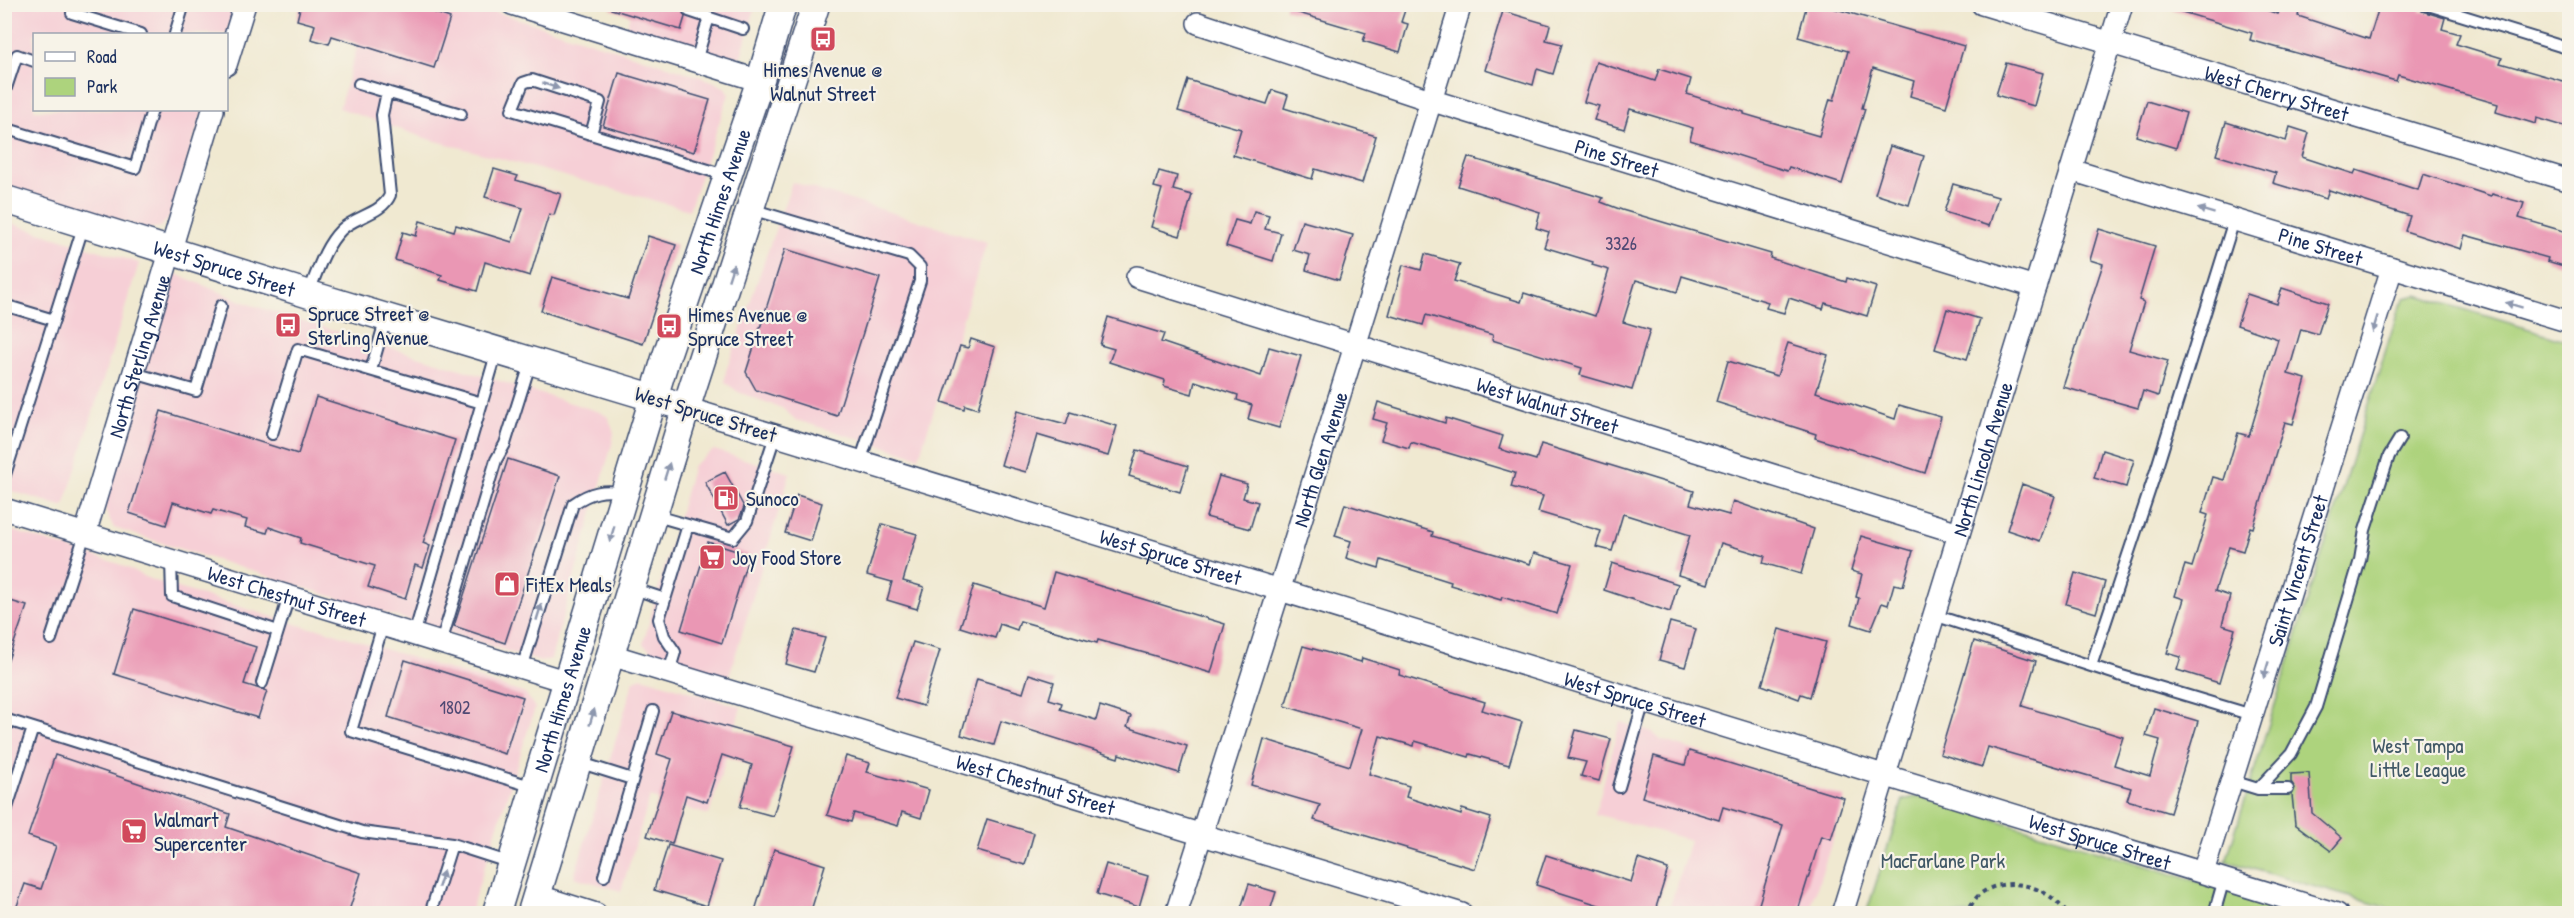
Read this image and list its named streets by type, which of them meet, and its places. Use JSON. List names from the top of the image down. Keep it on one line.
{"streets":{"street":["West Cherry Street","Pine Street","North Himes Avenue","West Spruce Street","North Sterling Avenue","West Walnut Street","North Glen Avenue","North Lincoln Avenue","Saint Vincent Street","West Chestnut Street"]},"crossings":[["West Cherry Street","North Lincoln Avenue"],["Pine Street","North Glen Avenue"],["Pine Street","North Lincoln Avenue"],["Pine Street","Saint Vincent Street"],["North Himes Avenue","West Spruce Street"],["North Himes Avenue","West Chestnut Street"],["West Spruce Street","North Sterling Avenue"],["West Spruce Street","North Glen Avenue"],["West Spruce Street","North Lincoln Avenue"],["West Spruce Street","Saint Vincent Street"],["North Sterling Avenue","West Chestnut Street"],["West Walnut Street","North Glen Avenue"],["West Walnut Street","North Lincoln Avenue"],["North Glen Avenue","West Chestnut Street"]],"one_way":["Saint Vincent Street"],"parks":["West Tampa Little League","MacFarlane Park"],"places":{"bus stop":["Himes Avenue @ Walnut Street","Spruce Street @ Sterling Avenue","Himes Avenue @ Spruce Street"],"fuel station":["Sunoco"],"supermarket":["Joy Food Store","Walmart Supercenter"],"shop":["FitEx Meals"]},"house_numbers":["3326","1802"],"legend":["Road","Park"]}
